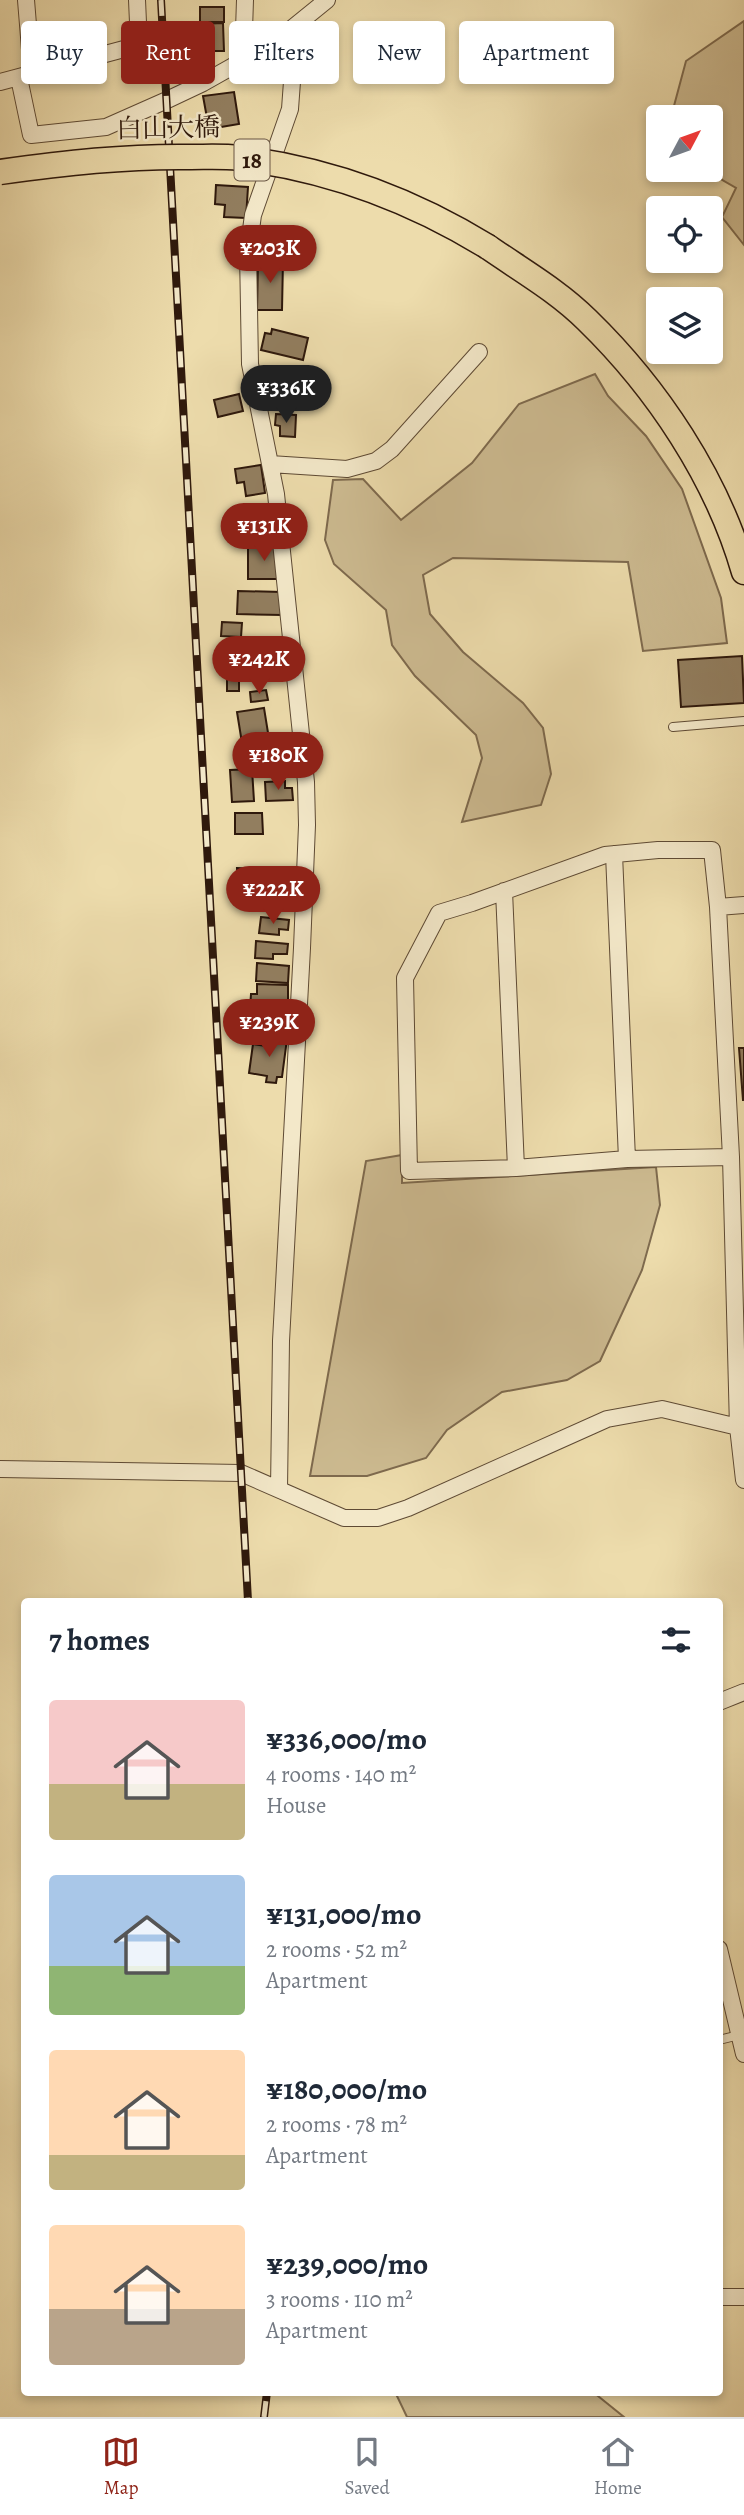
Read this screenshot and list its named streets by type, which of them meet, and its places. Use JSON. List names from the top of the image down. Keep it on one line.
{"streets":{"main road":["白山大橋","18"]},"north":"top right","page":{"chip":["Buy","Rent","Filters","New","Apartment"],"price":["¥203K","¥336K","¥131K","¥242K","¥180K","¥222K","¥239K"],"heading":"7 homes","list":[{"name":"¥336,000/mo","note":"4 rooms · 140 m² · House"},{"name":"¥131,000/mo","note":"2 rooms · 52 m² · Apartment"},{"name":"¥180,000/mo","note":"2 rooms · 78 m² · Apartment"},{"name":"¥239,000/mo","note":"3 rooms · 110 m² · Apartment"}],"tabs":["Map","Saved","Home"]}}
